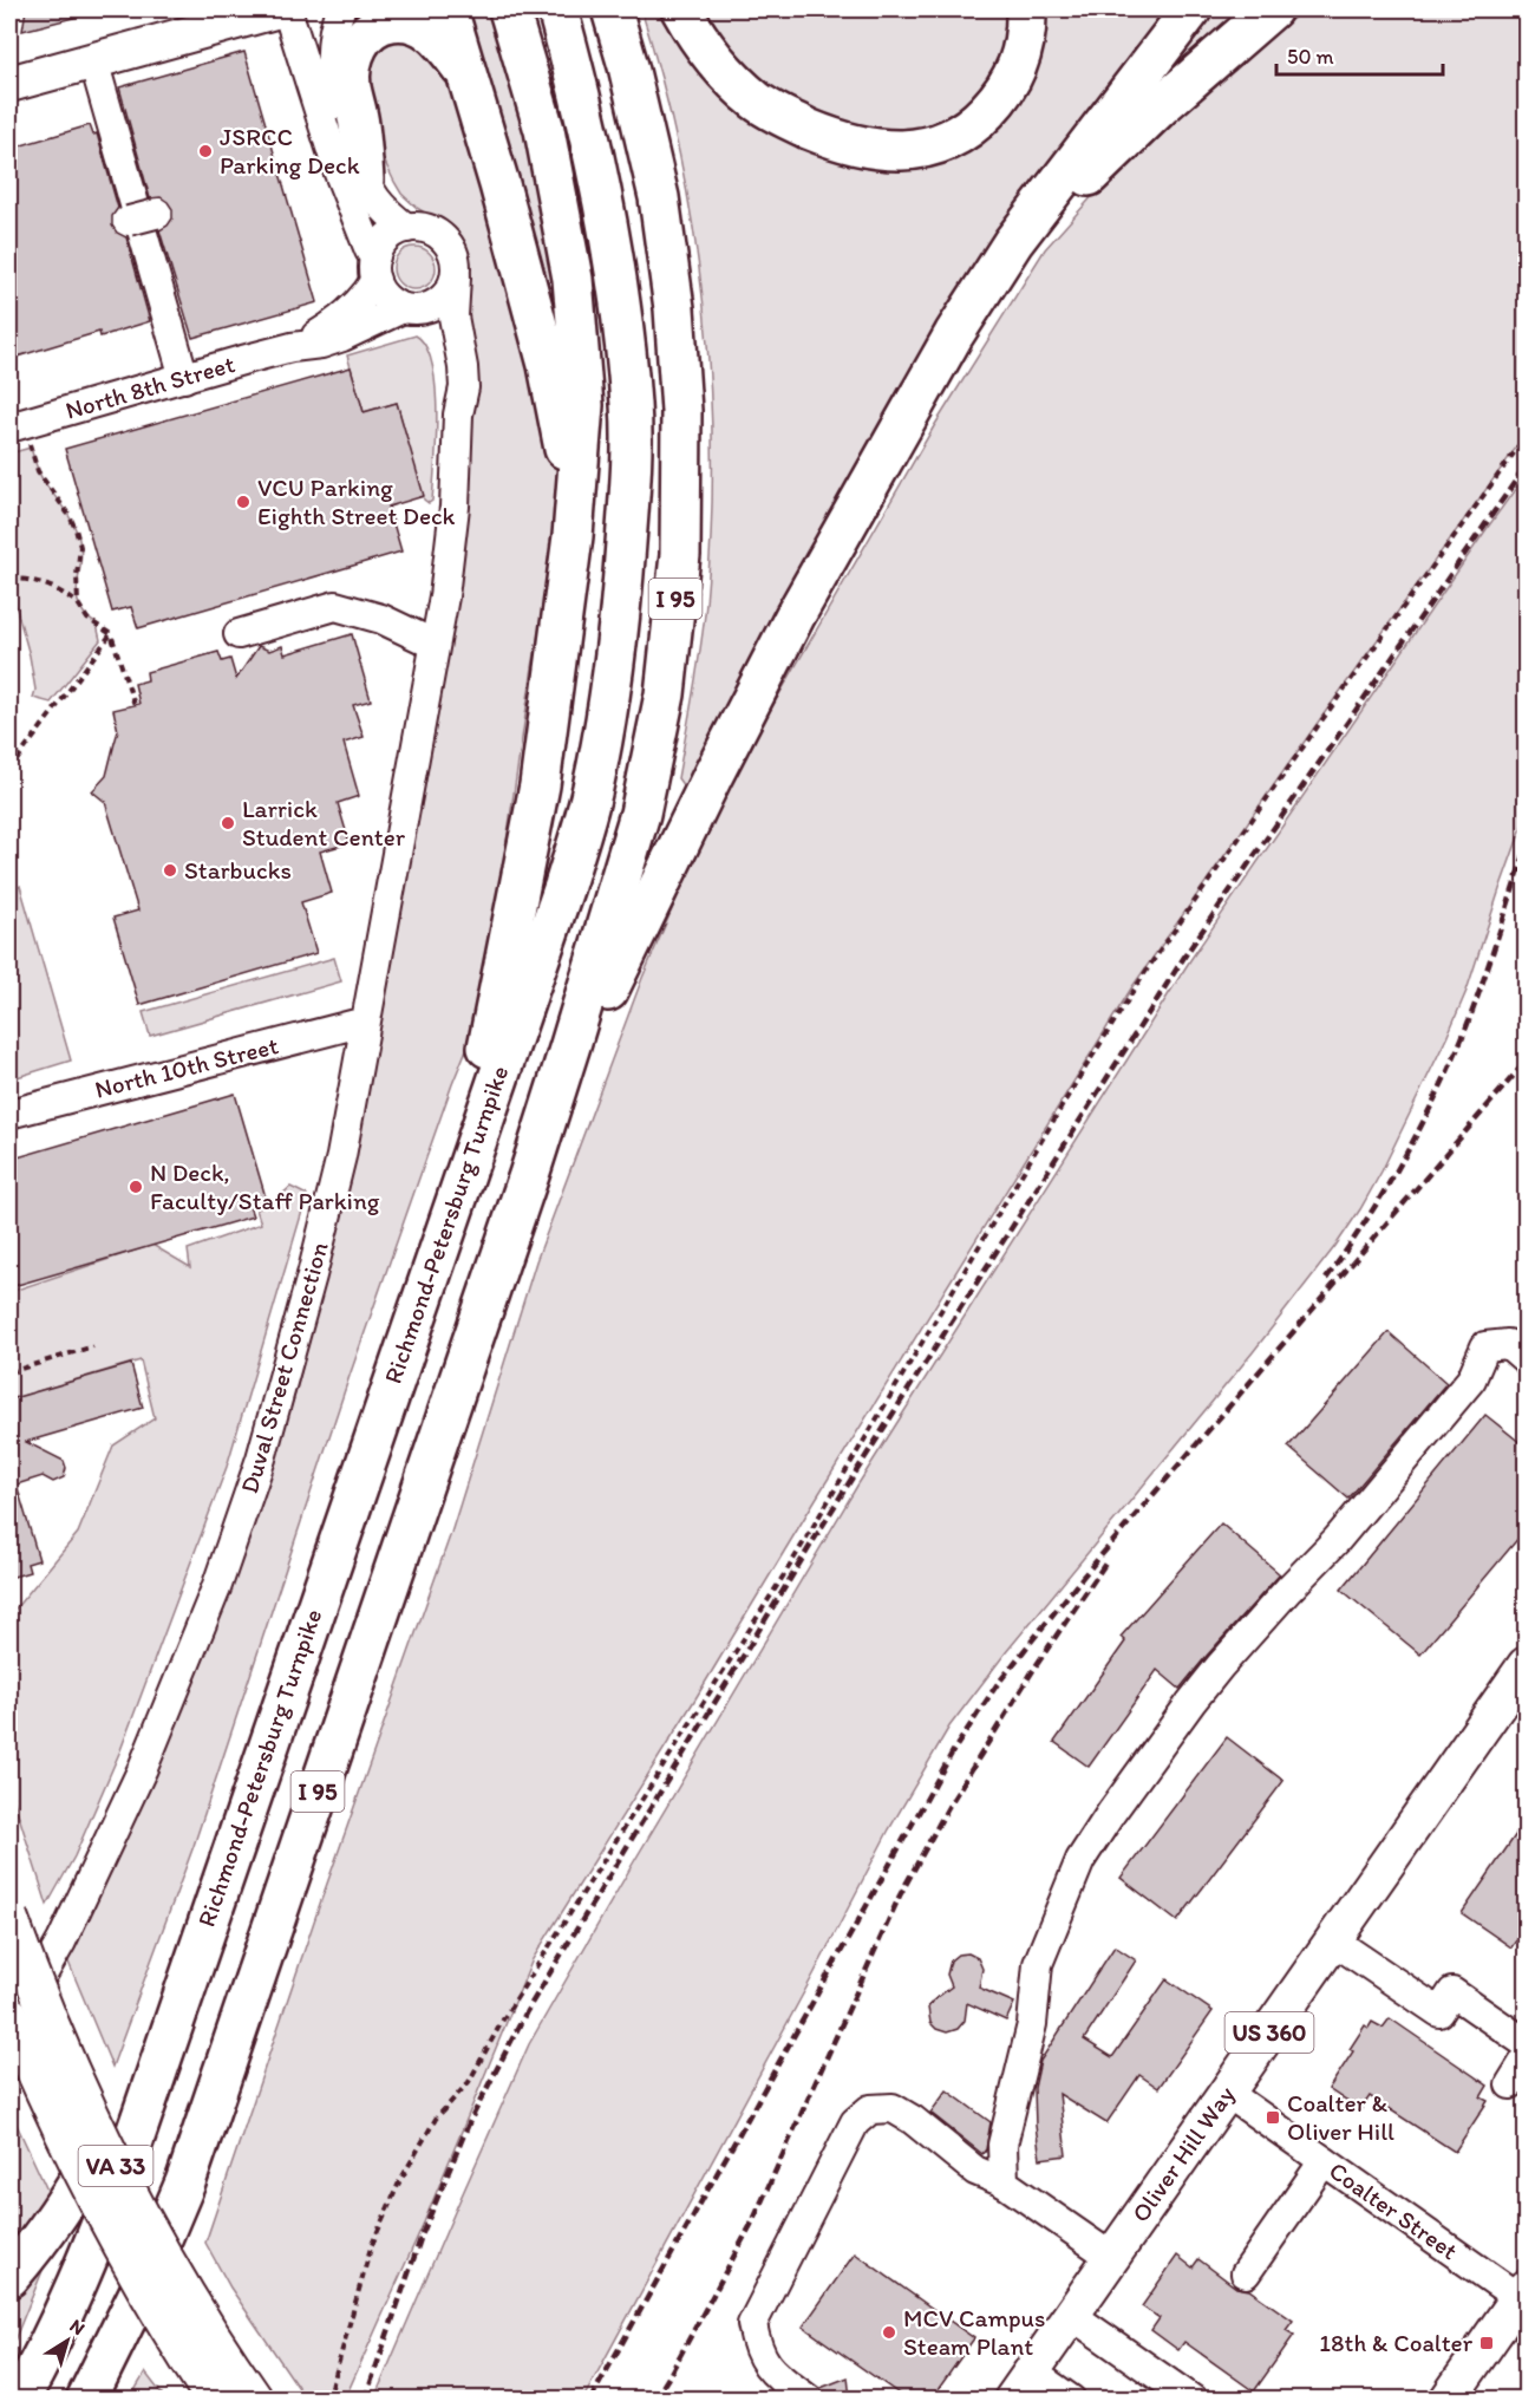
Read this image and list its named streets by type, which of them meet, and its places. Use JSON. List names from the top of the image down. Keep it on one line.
{"streets":{"highway":["I 95","Richmond-Petersburg Turnpike"],"main road":["US 360","Oliver Hill Way","VA 33"],"street":["North 8th Street","North 10th Street","Duval Street Connection","Coalter Street"]},"crossings":[["North 8th Street","Duval Street Connection"],["North 10th Street","Duval Street Connection"],["Oliver Hill Way","Coalter Street"]],"places":{"other":["JSRCC Parking Deck","VCU Parking Eighth Street Deck","Larrick Student Center","Starbucks","N Deck, Faculty/Staff Parking","MCV Campus Steam Plant"],"transit":["Coalter & Oliver Hill","18th & Coalter"]},"scale_bar":"50 m","north":"top right"}
